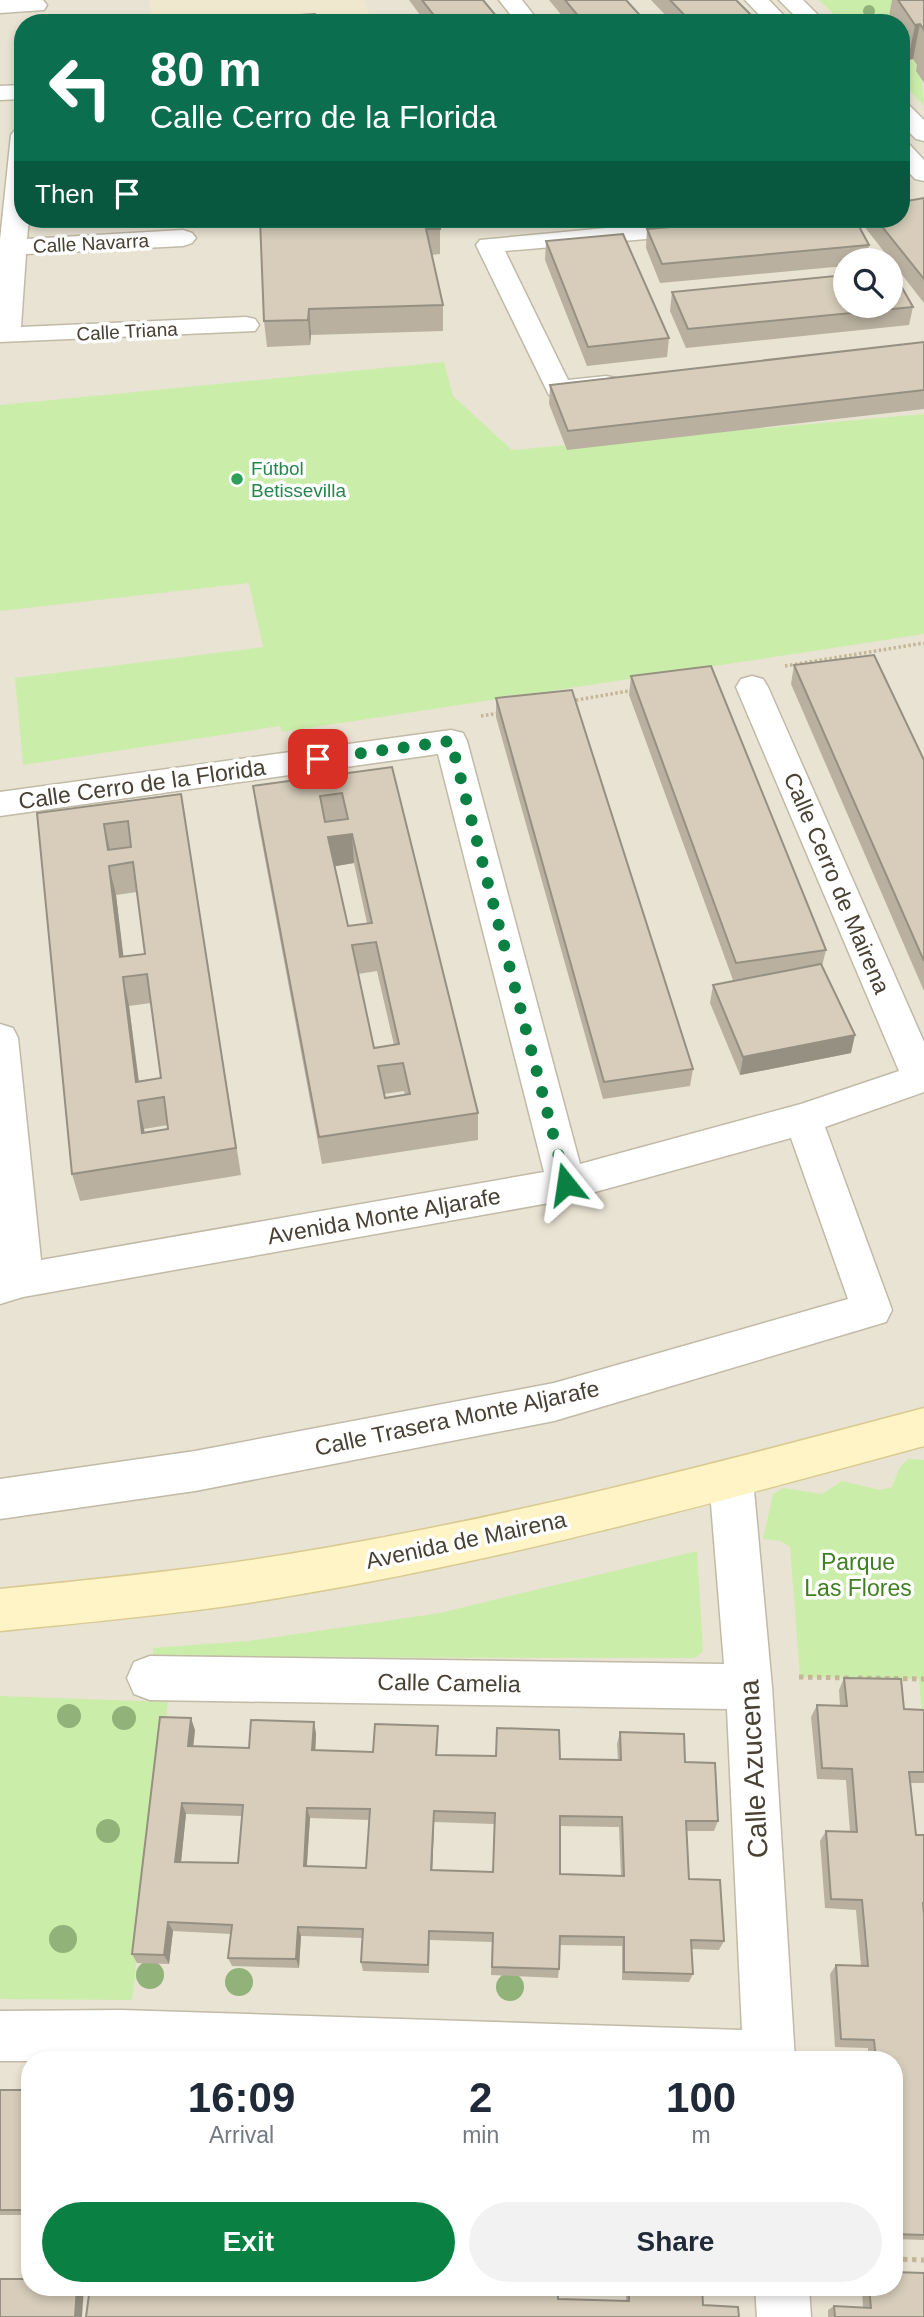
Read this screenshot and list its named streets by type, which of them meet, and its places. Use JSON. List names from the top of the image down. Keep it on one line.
{"streets":{"street":["Calle Navarra","Calle Triana","Calle Cerro de la Florida","Calle Cerro de Mairena","Avenida Monte Aljarafe","Calle Trasera Monte Aljarafe","Avenida de Mairena","Calle Camelia","Calle Azucena"]},"crossings":[["Calle Navarra","Calle Triana"],["Calle Cerro de Mairena","Avenida Monte Aljarafe"],["Avenida Monte Aljarafe","Calle Trasera Monte Aljarafe"],["Avenida de Mairena","Calle Azucena"],["Calle Camelia","Calle Azucena"]],"parks":["Parque Las Flores"],"places":["Fútbol Betissevilla"],"page":{"turn":["80 m","Calle Cerro de la Florida"],"then":"Then","eta":["16:09","Arrival","2","min","100","m"],"buttons":["Exit","Share"]}}
